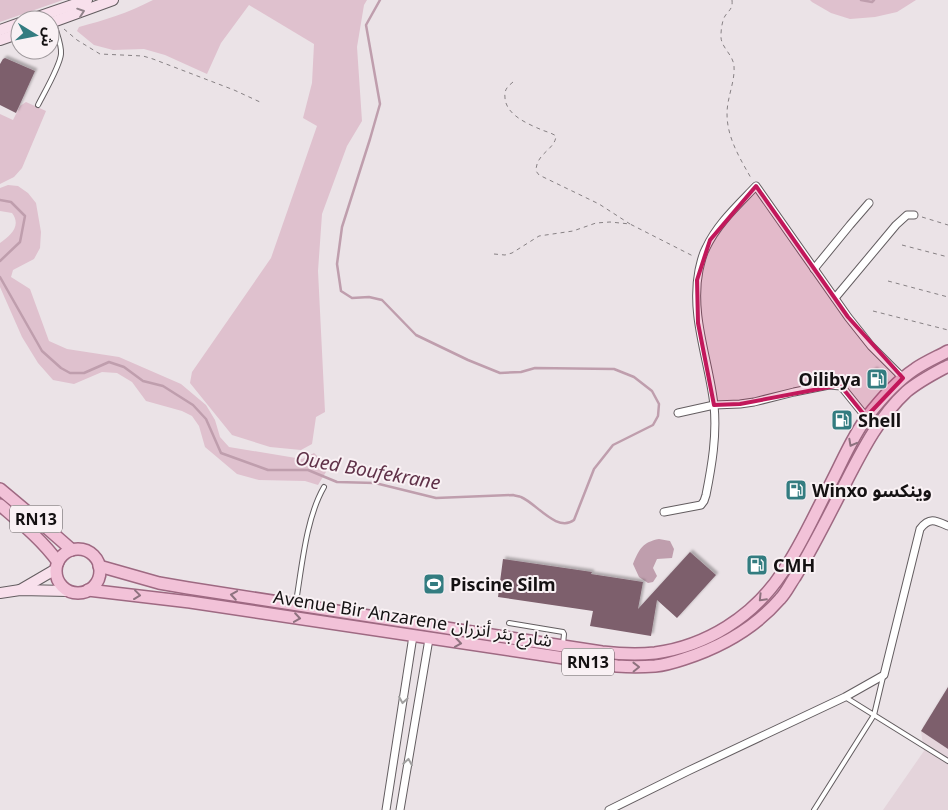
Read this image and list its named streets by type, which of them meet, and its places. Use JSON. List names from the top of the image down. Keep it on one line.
{"streets":{"main road":["RN13","Avenue Bir Anzarene شارع بئر أنزران"]},"crossings":[["RN13","Avenue Bir Anzarene شارع بئر أنزران"]],"water":["Oued Boufekrane"],"places":{"fuel station":["Oilibya","Shell","Winxo وينكسو","CMH"],"sports":["Piscine Silm"]},"north":"right"}
